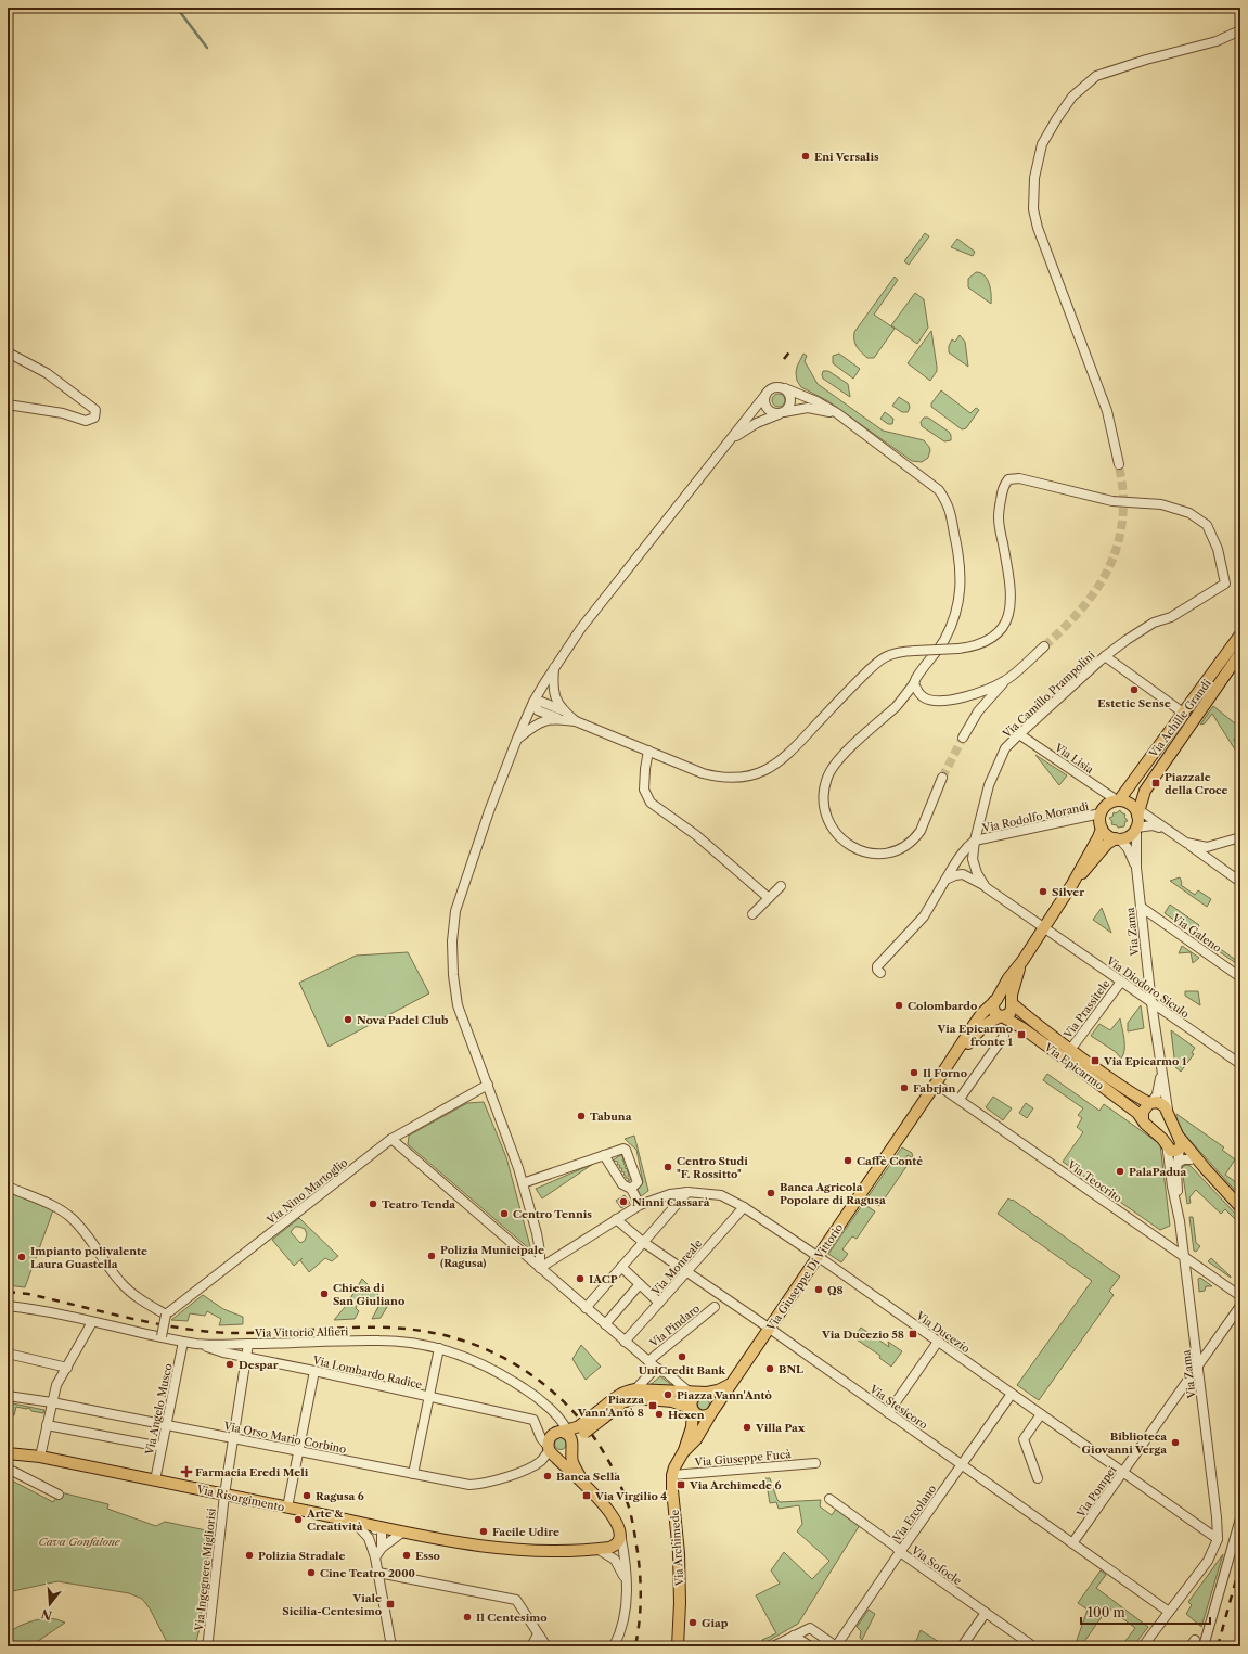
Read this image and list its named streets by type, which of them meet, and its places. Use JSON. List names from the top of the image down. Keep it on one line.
{"streets":{"main road":["Via Achille Grandi","Via Epicarmo","Via Giuseppe Di Vittorio","Via Risorgimento","Via Archimede"],"street":["Via Camillo Prampolini","Via Lisia","Via Rodolfo Morandi","Via Zama","Via Galeno","Via Diodoro Siculo","Via Prassitele","Via Teocrito","Via Nino Martoglio","Via Monreale","Via Pindaro","Via Vittorio Alfieri","Via Ducezio","Via Lombardo Radice","Via Stesicoro","Via Angelo Musco","Via Orso Mario Corbino","Via Giuseppe Fucà","Via Pompei","Via Ercolano","Via Sofocle","Via Ingegnere Migliorisi"]},"crossings":[["Via Camillo Prampolini","Via Lisia"],["Via Camillo Prampolini","Via Rodolfo Morandi"],["Via Camillo Prampolini","Via Diodoro Siculo"],["Via Achille Grandi","Via Lisia"],["Via Achille Grandi","Via Rodolfo Morandi"],["Via Lisia","Via Rodolfo Morandi"],["Via Zama","Via Galeno"],["Via Zama","Via Diodoro Siculo"],["Via Zama","Via Epicarmo"],["Via Zama","Via Teocrito"],["Via Zama","Via Ducezio"],["Via Zama","Via Pompei"],["Via Diodoro Siculo","Via Prassitele"],["Via Prassitele","Via Epicarmo"],["Via Teocrito","Via Giuseppe Di Vittorio"],["Via Monreale","Via Ducezio"],["Via Monreale","Via Stesicoro"],["Via Giuseppe Di Vittorio","Via Ducezio"],["Via Giuseppe Di Vittorio","Via Stesicoro"],["Via Giuseppe Di Vittorio","Via Archimede"],["Via Vittorio Alfieri","Via Lombardo Radice"],["Via Vittorio Alfieri","Via Angelo Musco"],["Via Vittorio Alfieri","Via Ingegnere Migliorisi"],["Via Ducezio","Via Stesicoro"],["Via Ducezio","Via Pompei"],["Via Ducezio","Via Ercolano"],["Via Lombardo Radice","Via Orso Mario Corbino"],["Via Lombardo Radice","Via Ingegnere Migliorisi"],["Via Stesicoro","Via Pompei"],["Via Stesicoro","Via Ercolano"],["Via Angelo Musco","Via Orso Mario Corbino"],["Via Angelo Musco","Via Risorgimento"],["Via Orso Mario Corbino","Via Ingegnere Migliorisi"],["Via Giuseppe Fucà","Via Archimede"],["Via Risorgimento","Via Ingegnere Migliorisi"],["Via Ercolano","Via Sofocle"]],"parks":["Cava Gonfalone"],"places":{"other":["Eni Versalis","Estetic Sense","Silver","Colombardo","Nova Padel Club","Il Forno","Fabrjan","Tabuna","Caffè Contè","Centro Studi \"F. Rossitto\"","PalaPadua","Banca Agricola Popolare di Ragusa","Ninni Cassarà","Teatro Tenda","Centro Tennis","Polizia Municipale (Ragusa)","Impianto polivalente Laura Guastella","IACP","Q8","Chiesa di San Giuliano","UniCredit Bank","Despar","BNL","Piazza Vann'Antò","Hexen","Villa Pax","Biblioteca Giovanni Verga","Banca Sella","Ragusa 6","Arte & Creatività","Facile Udire","Polizia Stradale","Esso","Cine Teatro 2000","Il Centesimo","Giap"],"transit":["Piazzale della Croce","Via Epicarmo fronte 1","Via Epicarmo 1","Via Ducezio 58","Piazza Vann'Antò 8","Via Archimede 6","Via Virgilio 4","Viale Sicilia-Centesimo"],"health":["Farmacia Eredi Meli"]},"scale_bar":"100 m","north":"bottom"}
